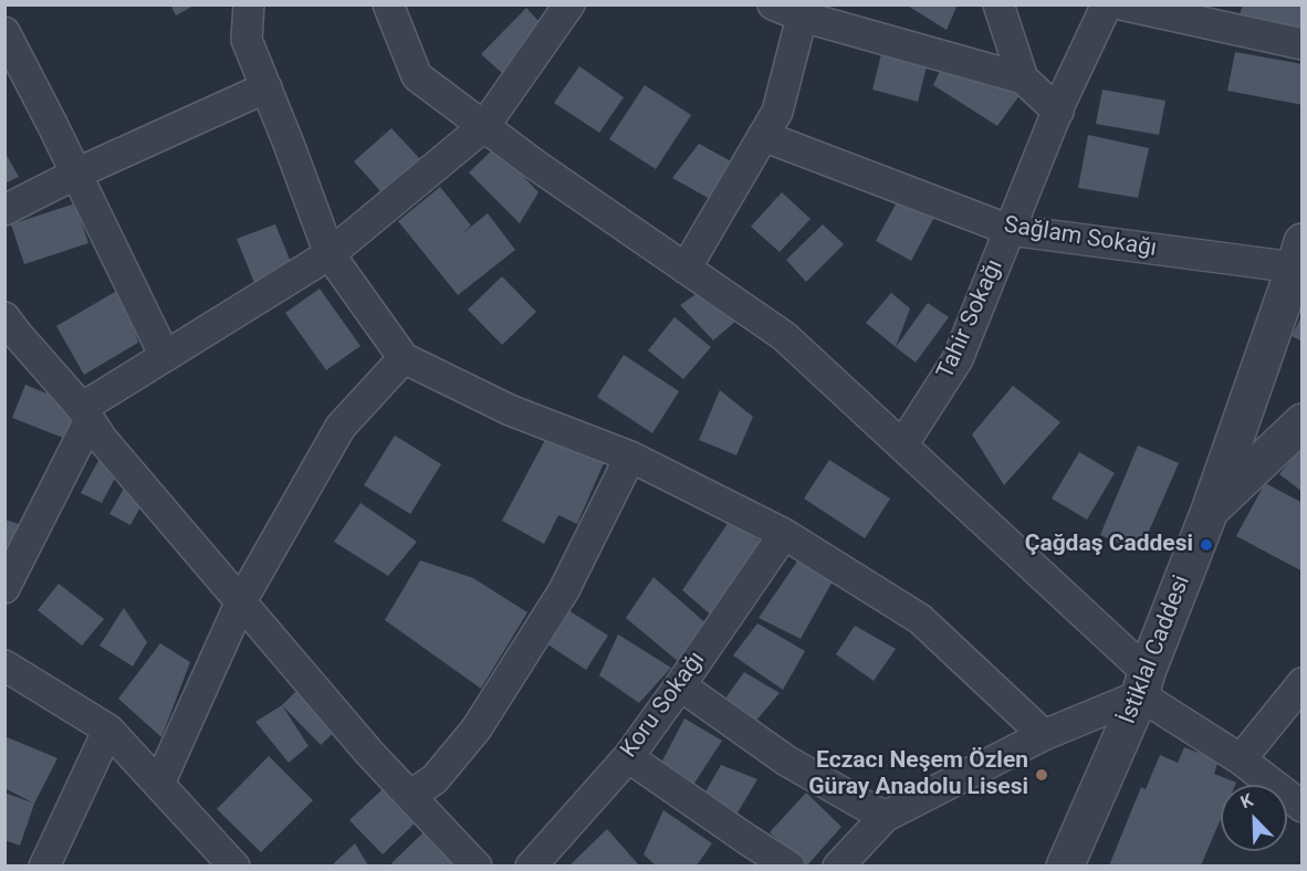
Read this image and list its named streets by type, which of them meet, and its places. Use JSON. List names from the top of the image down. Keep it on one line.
{"streets":{"street":["Sağlam Sokağı","Tahir Sokağı","İstiklal Caddesi","Koru Sokağı"]},"crossings":[["Sağlam Sokağı","Tahir Sokağı"],["Sağlam Sokağı","İstiklal Caddesi"]],"places":["Çağdaş Caddesi","Eczacı Neşem Özlen Güray Anadolu Lisesi"],"north":"top left"}
